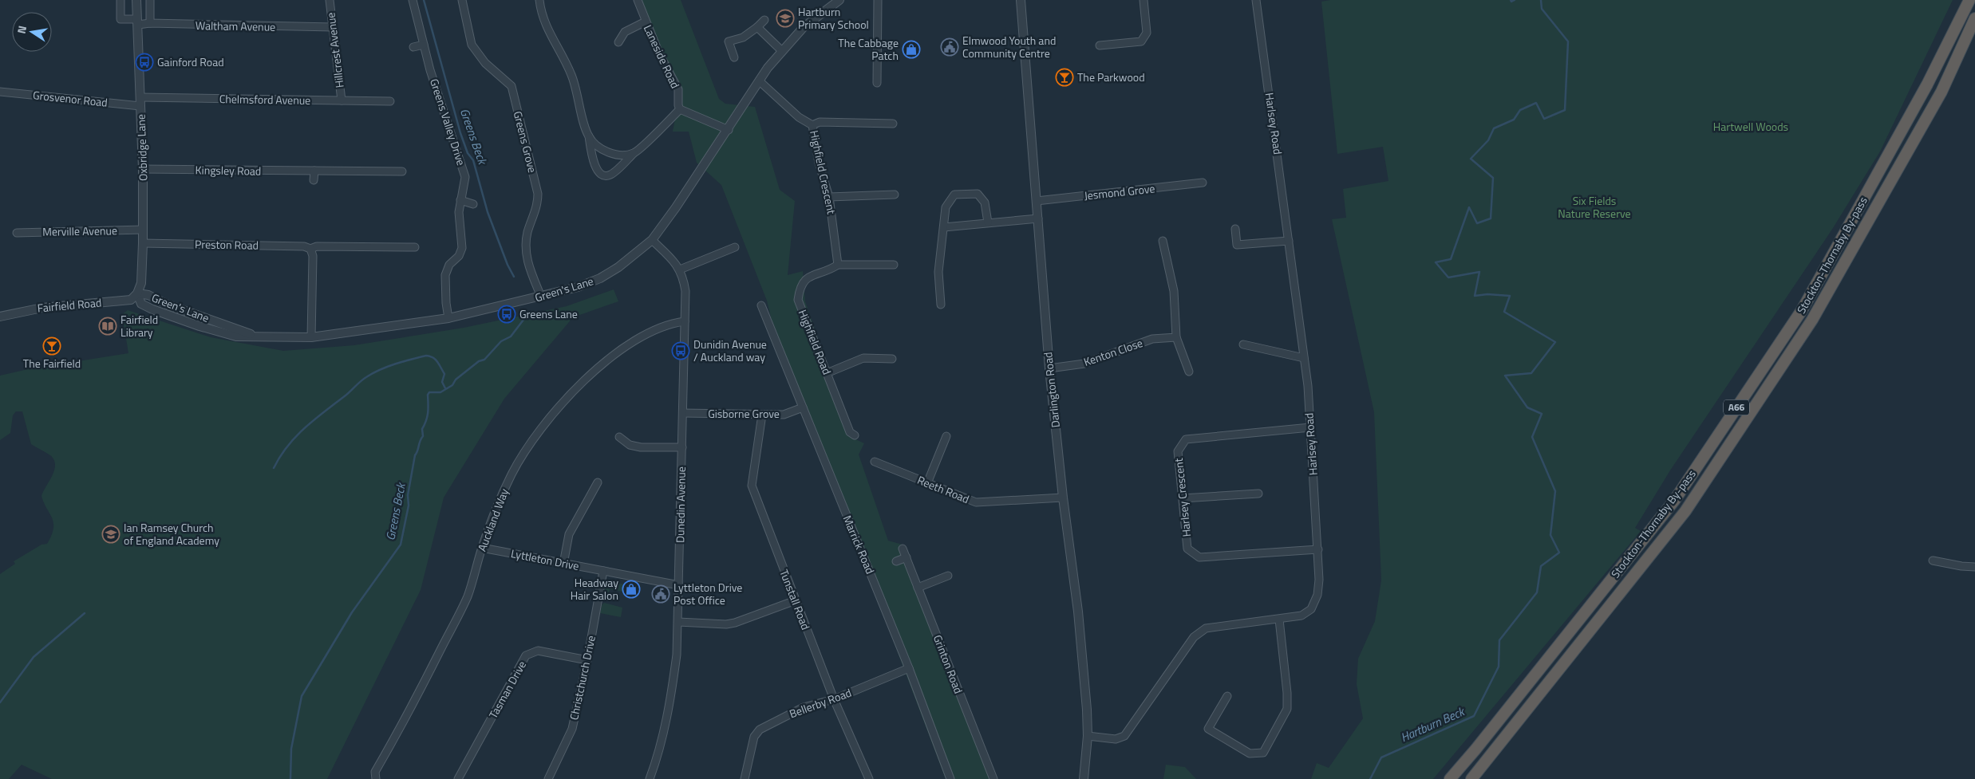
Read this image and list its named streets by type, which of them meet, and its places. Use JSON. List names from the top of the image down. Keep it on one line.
{"streets":{"highway":["Stockton-Thornaby By-pass","A66"],"street":["Waltham Avenue","Hillcrest Avenue","Laneside Road","Grosvenor Road","Chelmsford Avenue","Greens Valley Drive","Harlsey Road","Greens Grove","Oxbridge Lane","Kingsley Road","Highfield Crescent","Jesmond Grove","Merville Avenue","Preston Road","Green's Lane","Fairfield Road","Highfield Road","Kenton Close","Darlington Road","Gisborne Grove","Reeth Road","Harlsey Crescent","Dunedin Avenue","Auckland Way","Marrick Road","Lyttleton Drive","Tunstall Road","Grinton Road","Christchurch Drive","Tasman Drive","Bellerby Road"]},"crossings":[["Waltham Avenue","Hillcrest Avenue"],["Waltham Avenue","Oxbridge Lane"],["Hillcrest Avenue","Chelmsford Avenue"],["Grosvenor Road","Oxbridge Lane"],["Chelmsford Avenue","Oxbridge Lane"],["Greens Valley Drive","Green's Lane"],["Harlsey Road","Darlington Road"],["Harlsey Road","Harlsey Crescent"],["Greens Grove","Green's Lane"],["Oxbridge Lane","Kingsley Road"],["Oxbridge Lane","Merville Avenue"],["Oxbridge Lane","Preston Road"],["Oxbridge Lane","Green's Lane"],["Oxbridge Lane","Fairfield Road"],["Highfield Crescent","Green's Lane"],["Highfield Crescent","Highfield Road"],["Jesmond Grove","Darlington Road"],["Green's Lane","Fairfield Road"],["Green's Lane","Dunedin Avenue"],["Kenton Close","Darlington Road"],["Darlington Road","Reeth Road"],["Gisborne Grove","Dunedin Avenue"],["Gisborne Grove","Marrick Road"],["Gisborne Grove","Tunstall Road"],["Dunedin Avenue","Auckland Way"],["Dunedin Avenue","Lyttleton Drive"],["Auckland Way","Lyttleton Drive"],["Marrick Road","Bellerby Road"],["Lyttleton Drive","Christchurch Drive"],["Tunstall Road","Bellerby Road"],["Christchurch Drive","Tasman Drive"]],"water":["Greens Beck","Hartburn Beck"],"parks":["Hartwell Woods","Six Fields Nature Reserve"],"places":{"school or university":["Hartburn Primary School","Ian Ramsey Church of England Academy"],"public building":["Elmwood Youth and Community Centre","Lyttleton Drive Post Office"],"shop":["The Cabbage Patch","Headway Hair Salon"],"bus stop":["Gainford Road","Greens Lane","Dunidin Avenue / Auckland way"],"bar":["The Parkwood","The Fairfield"],"library":["Fairfield Library"]},"north":"left"}
